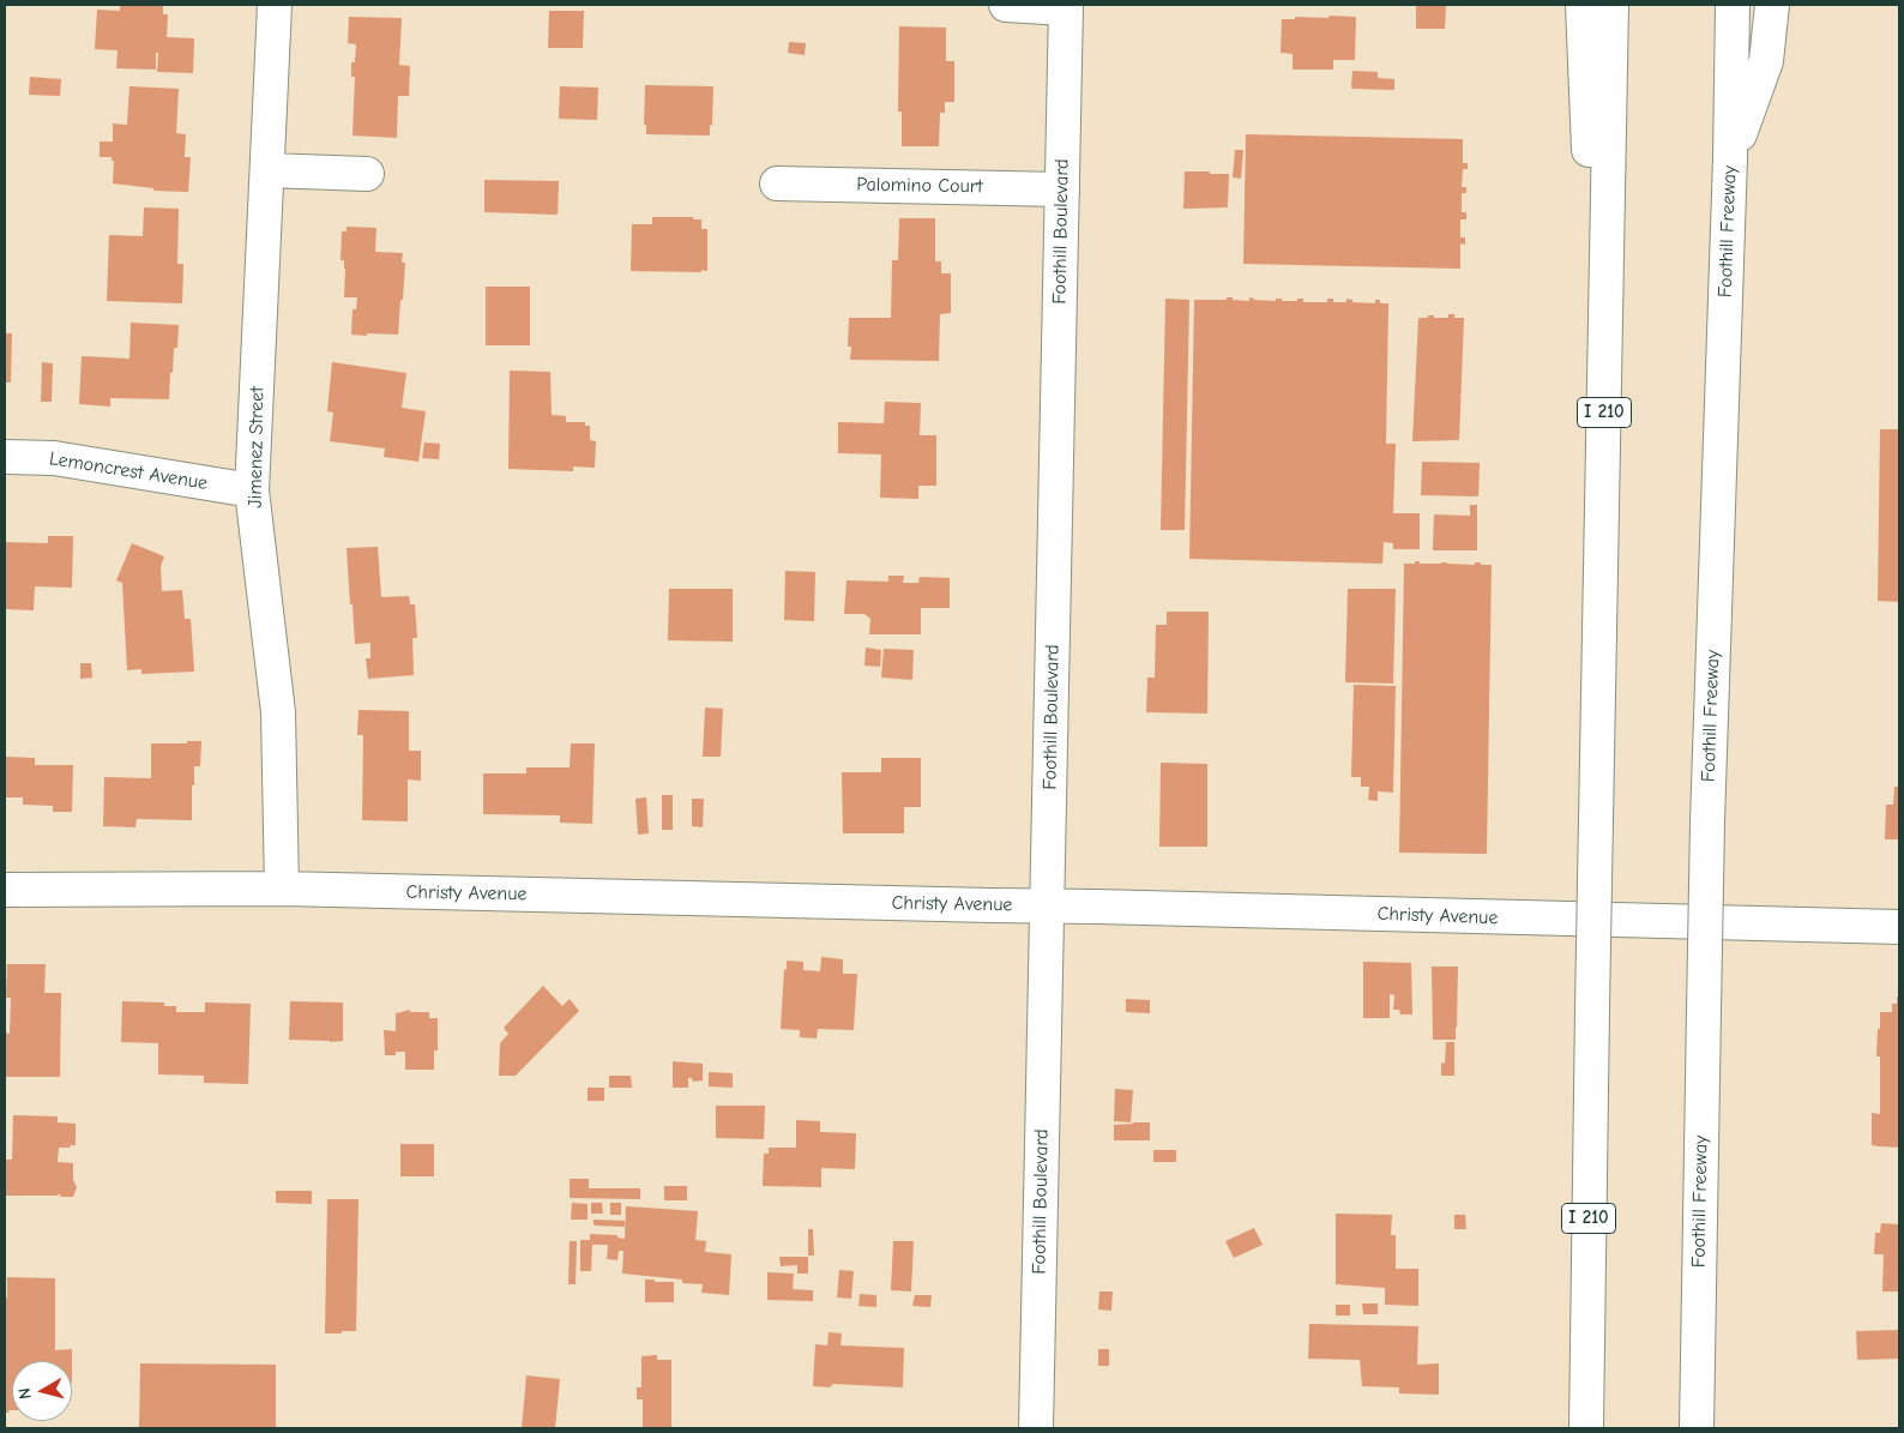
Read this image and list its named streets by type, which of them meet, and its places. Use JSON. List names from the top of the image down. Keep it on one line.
{"streets":{"main road":["Palomino Court","Foothill Boulevard","Foothill Freeway","I 210","Jimenez Street","Lemoncrest Avenue","Christy Avenue"]},"crossings":[["Palomino Court","Foothill Boulevard"],["Foothill Boulevard","Christy Avenue"],["Jimenez Street","Lemoncrest Avenue"],["Jimenez Street","Christy Avenue"]],"north":"left"}
